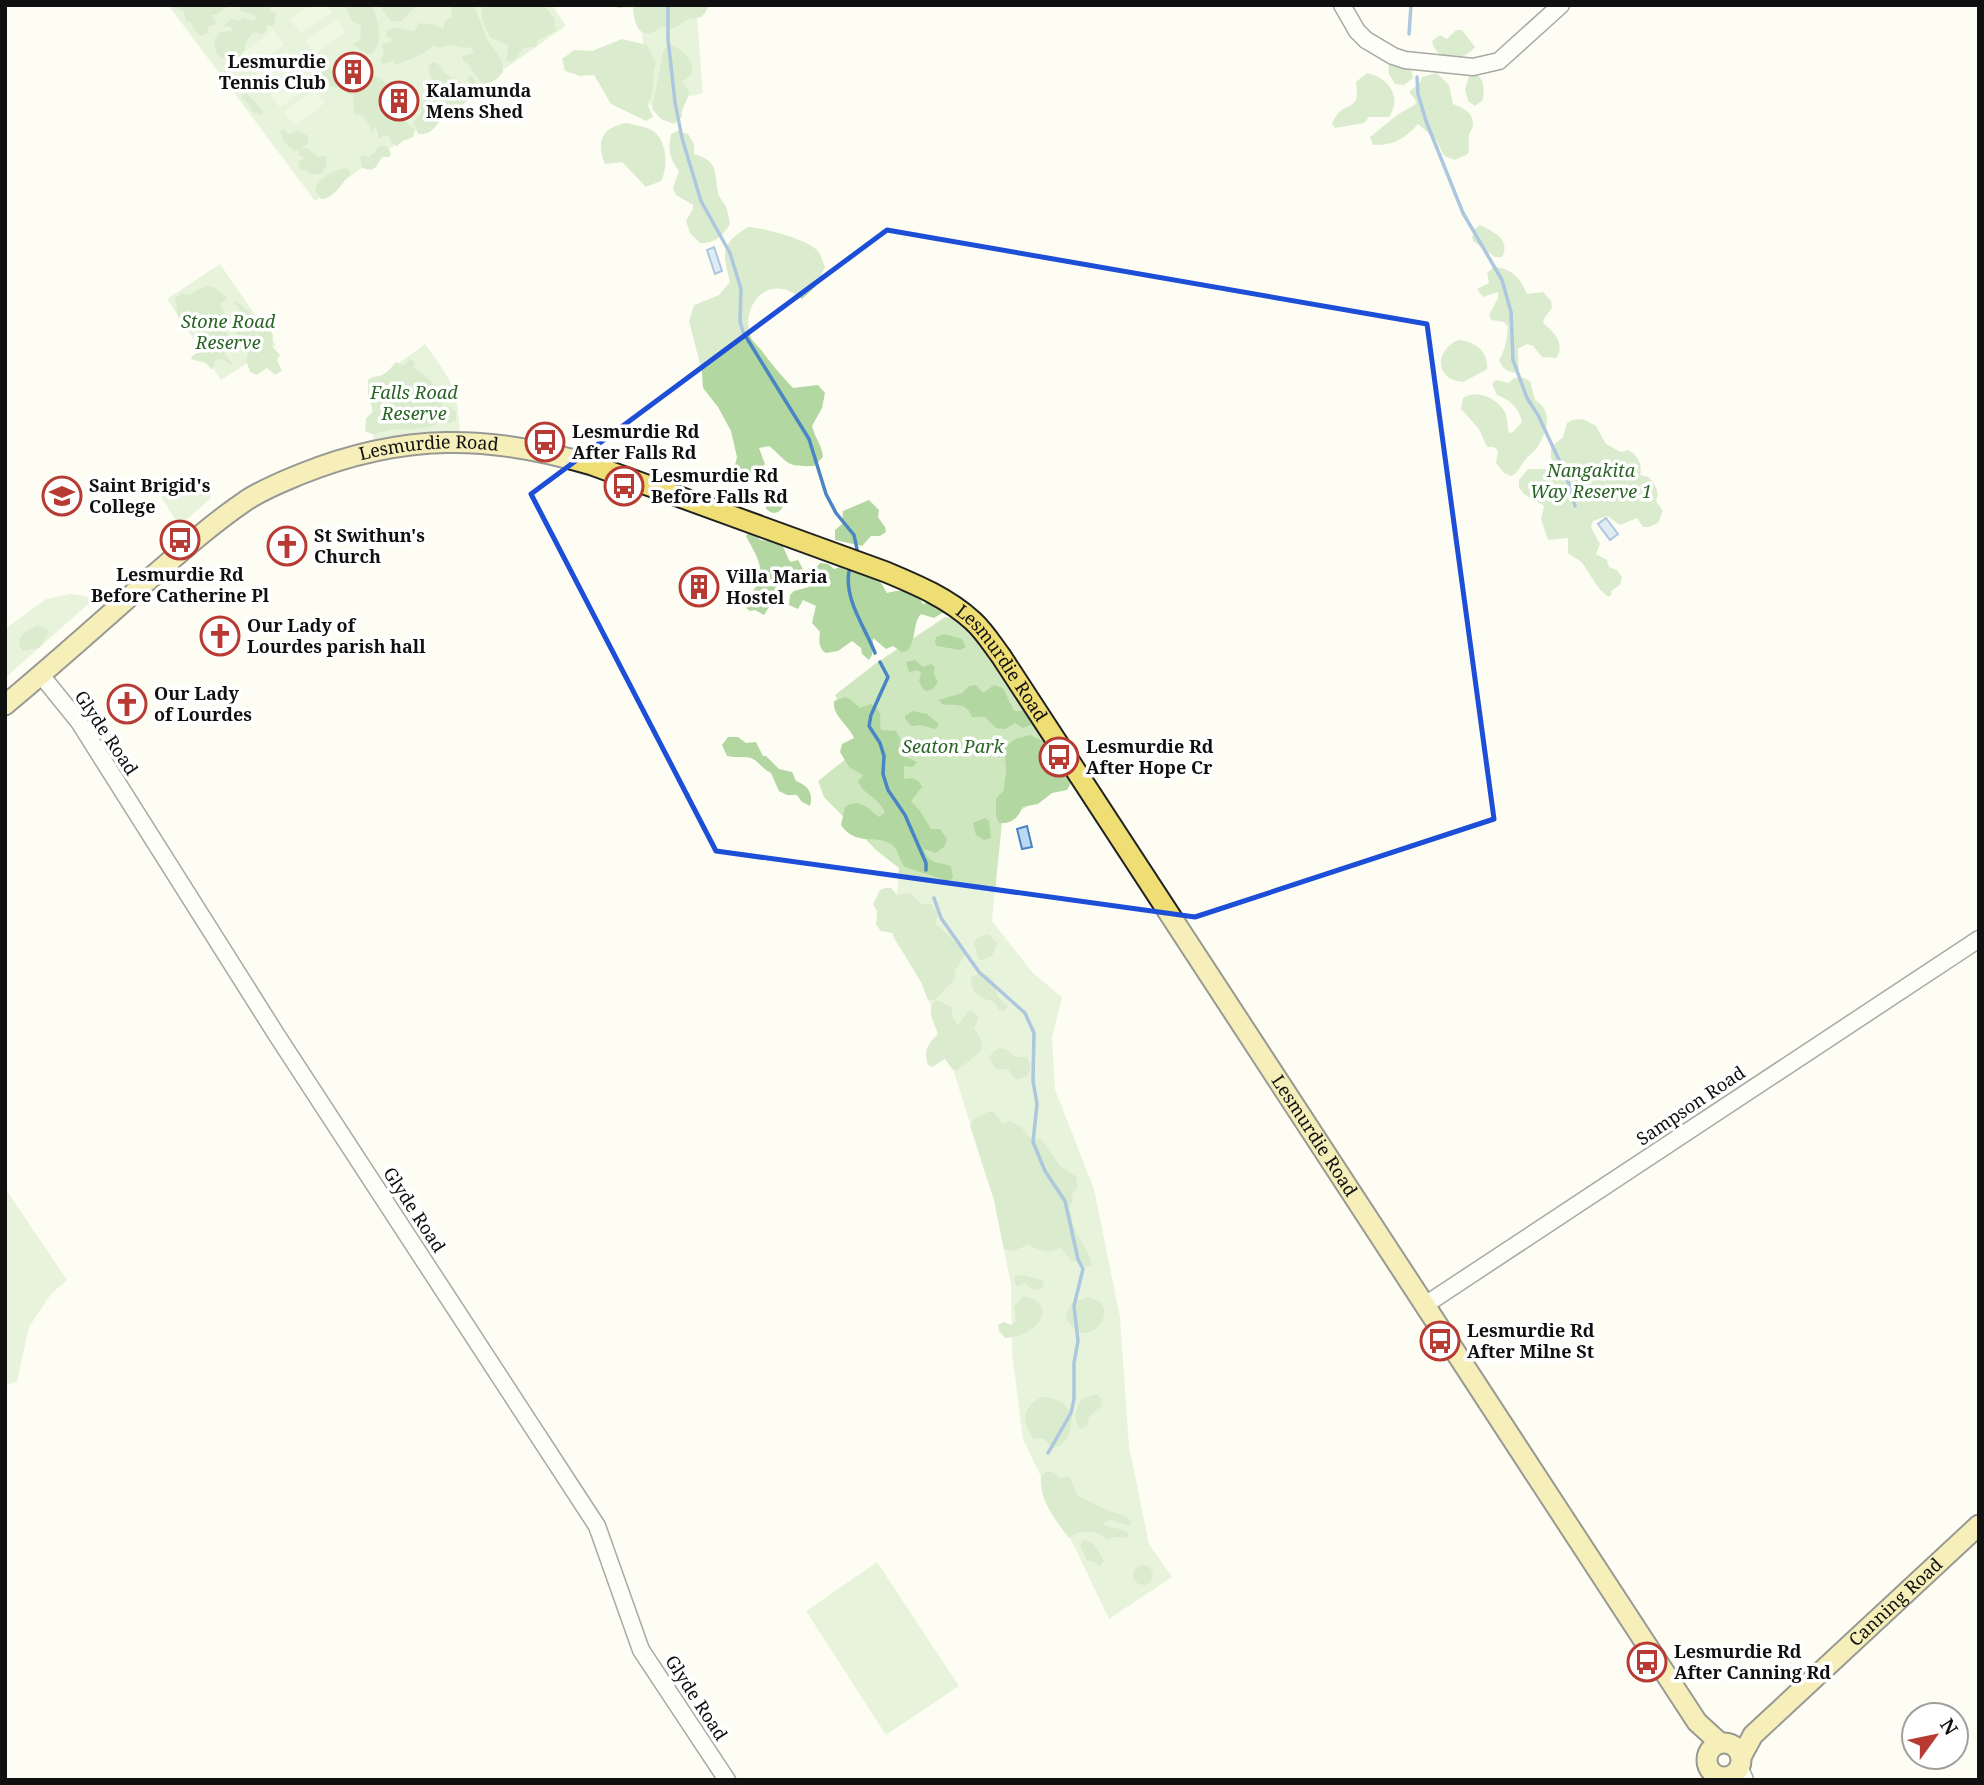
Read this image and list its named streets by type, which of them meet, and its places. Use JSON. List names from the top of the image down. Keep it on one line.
{"streets":{"main road":["Lesmurdie Road","Canning Road"],"street":["Glyde Road","Sampson Road"]},"crossings":[["Lesmurdie Road","Glyde Road"],["Lesmurdie Road","Sampson Road"],["Lesmurdie Road","Canning Road"]],"parks":["Stone Road Reserve","Falls Road Reserve","Nangakita Way Reserve 1","Seaton Park"],"places":{"building":["Lesmurdie Tennis Club","Kalamunda Mens Shed","Villa Maria Hostel"],"bus stop":["Lesmurdie Rd After Falls Rd","Lesmurdie Rd Before Falls Rd","Lesmurdie Rd Before Catherine Pl","Lesmurdie Rd After Hope Cr","Lesmurdie Rd After Milne St","Lesmurdie Rd After Canning Rd"],"school or university":["Saint Brigid's College"],"church":["St Swithun's Church","Our Lady of Lourdes parish hall","Our Lady of Lourdes"]},"north":"top right"}
